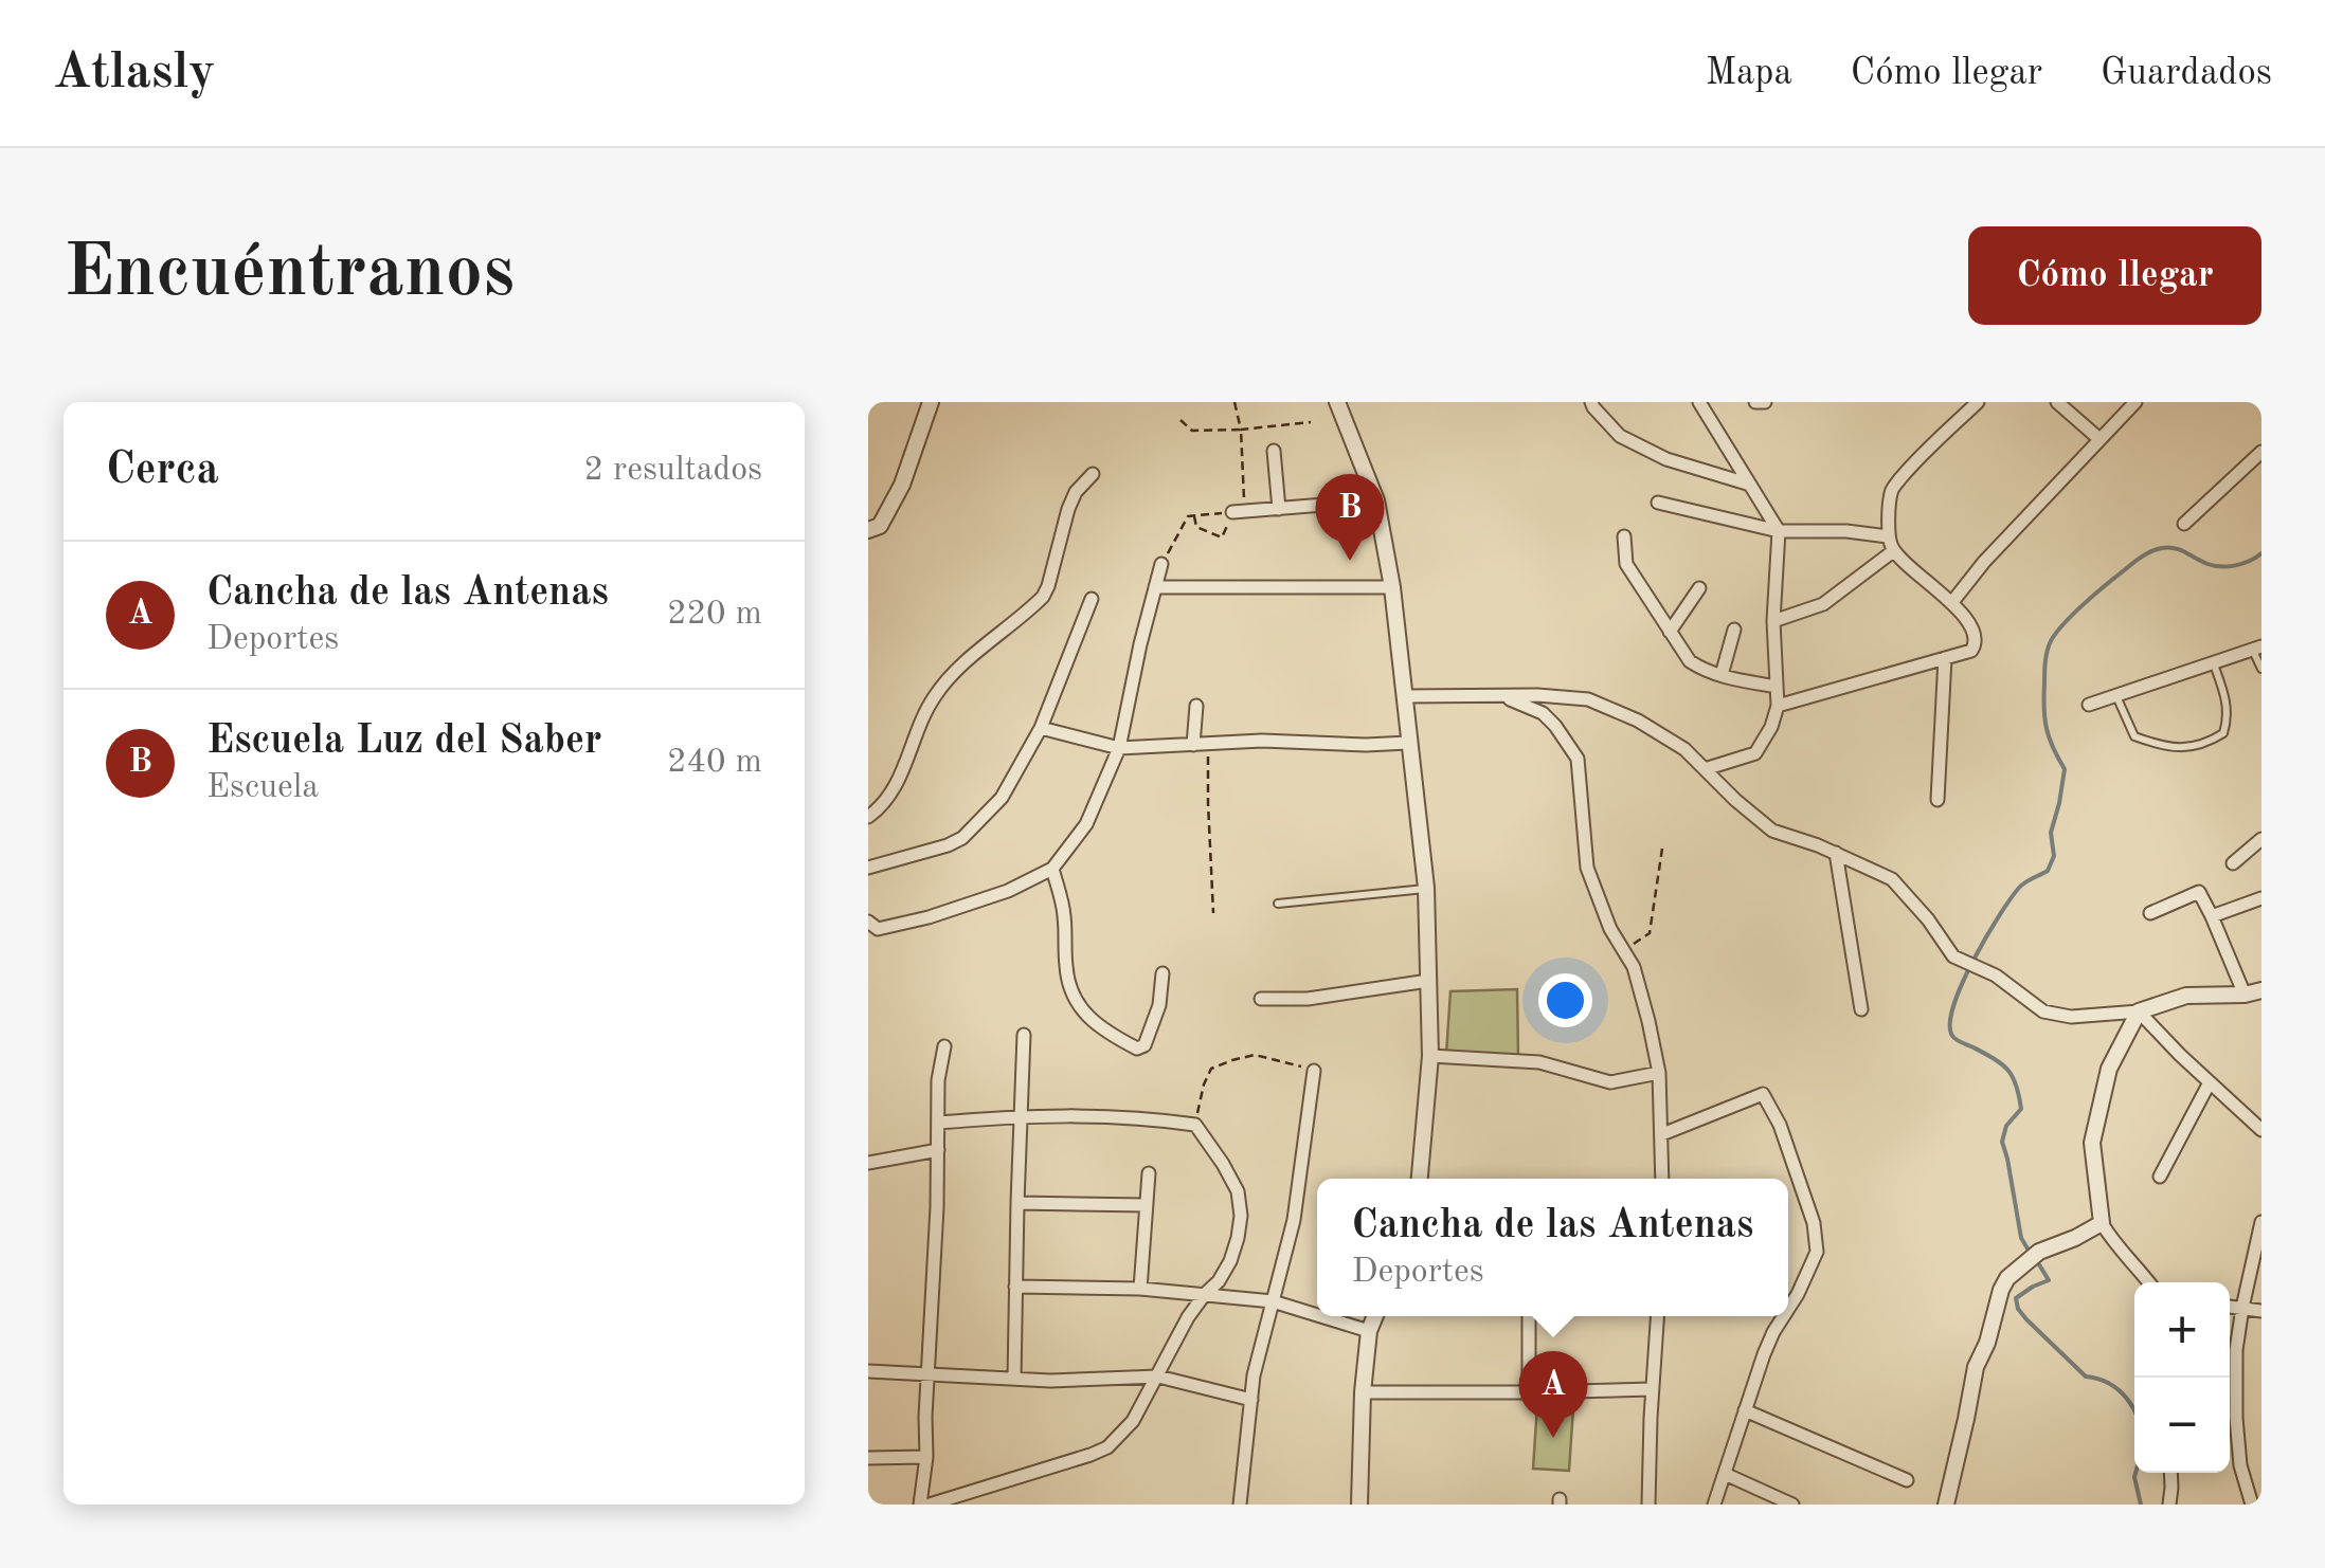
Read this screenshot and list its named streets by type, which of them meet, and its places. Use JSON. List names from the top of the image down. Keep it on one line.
{"page":{"header":"Atlasly","nav":["Mapa","Cómo llegar","Guardados"],"buttons":"Cómo llegar","title":"Encuéntranos","heading":["Cerca","2 resultados"],"pins":["B","A"],"list":[{"mark":"A","name":"Cancha de las Antenas","note":"Deportes","value":"220 m"},{"mark":"B","name":"Escuela Luz del Saber","note":"Escuela","value":"240 m"}],"popup":["Cancha de las Antenas","Deportes"],"map_buttons":["+","−"]}}
